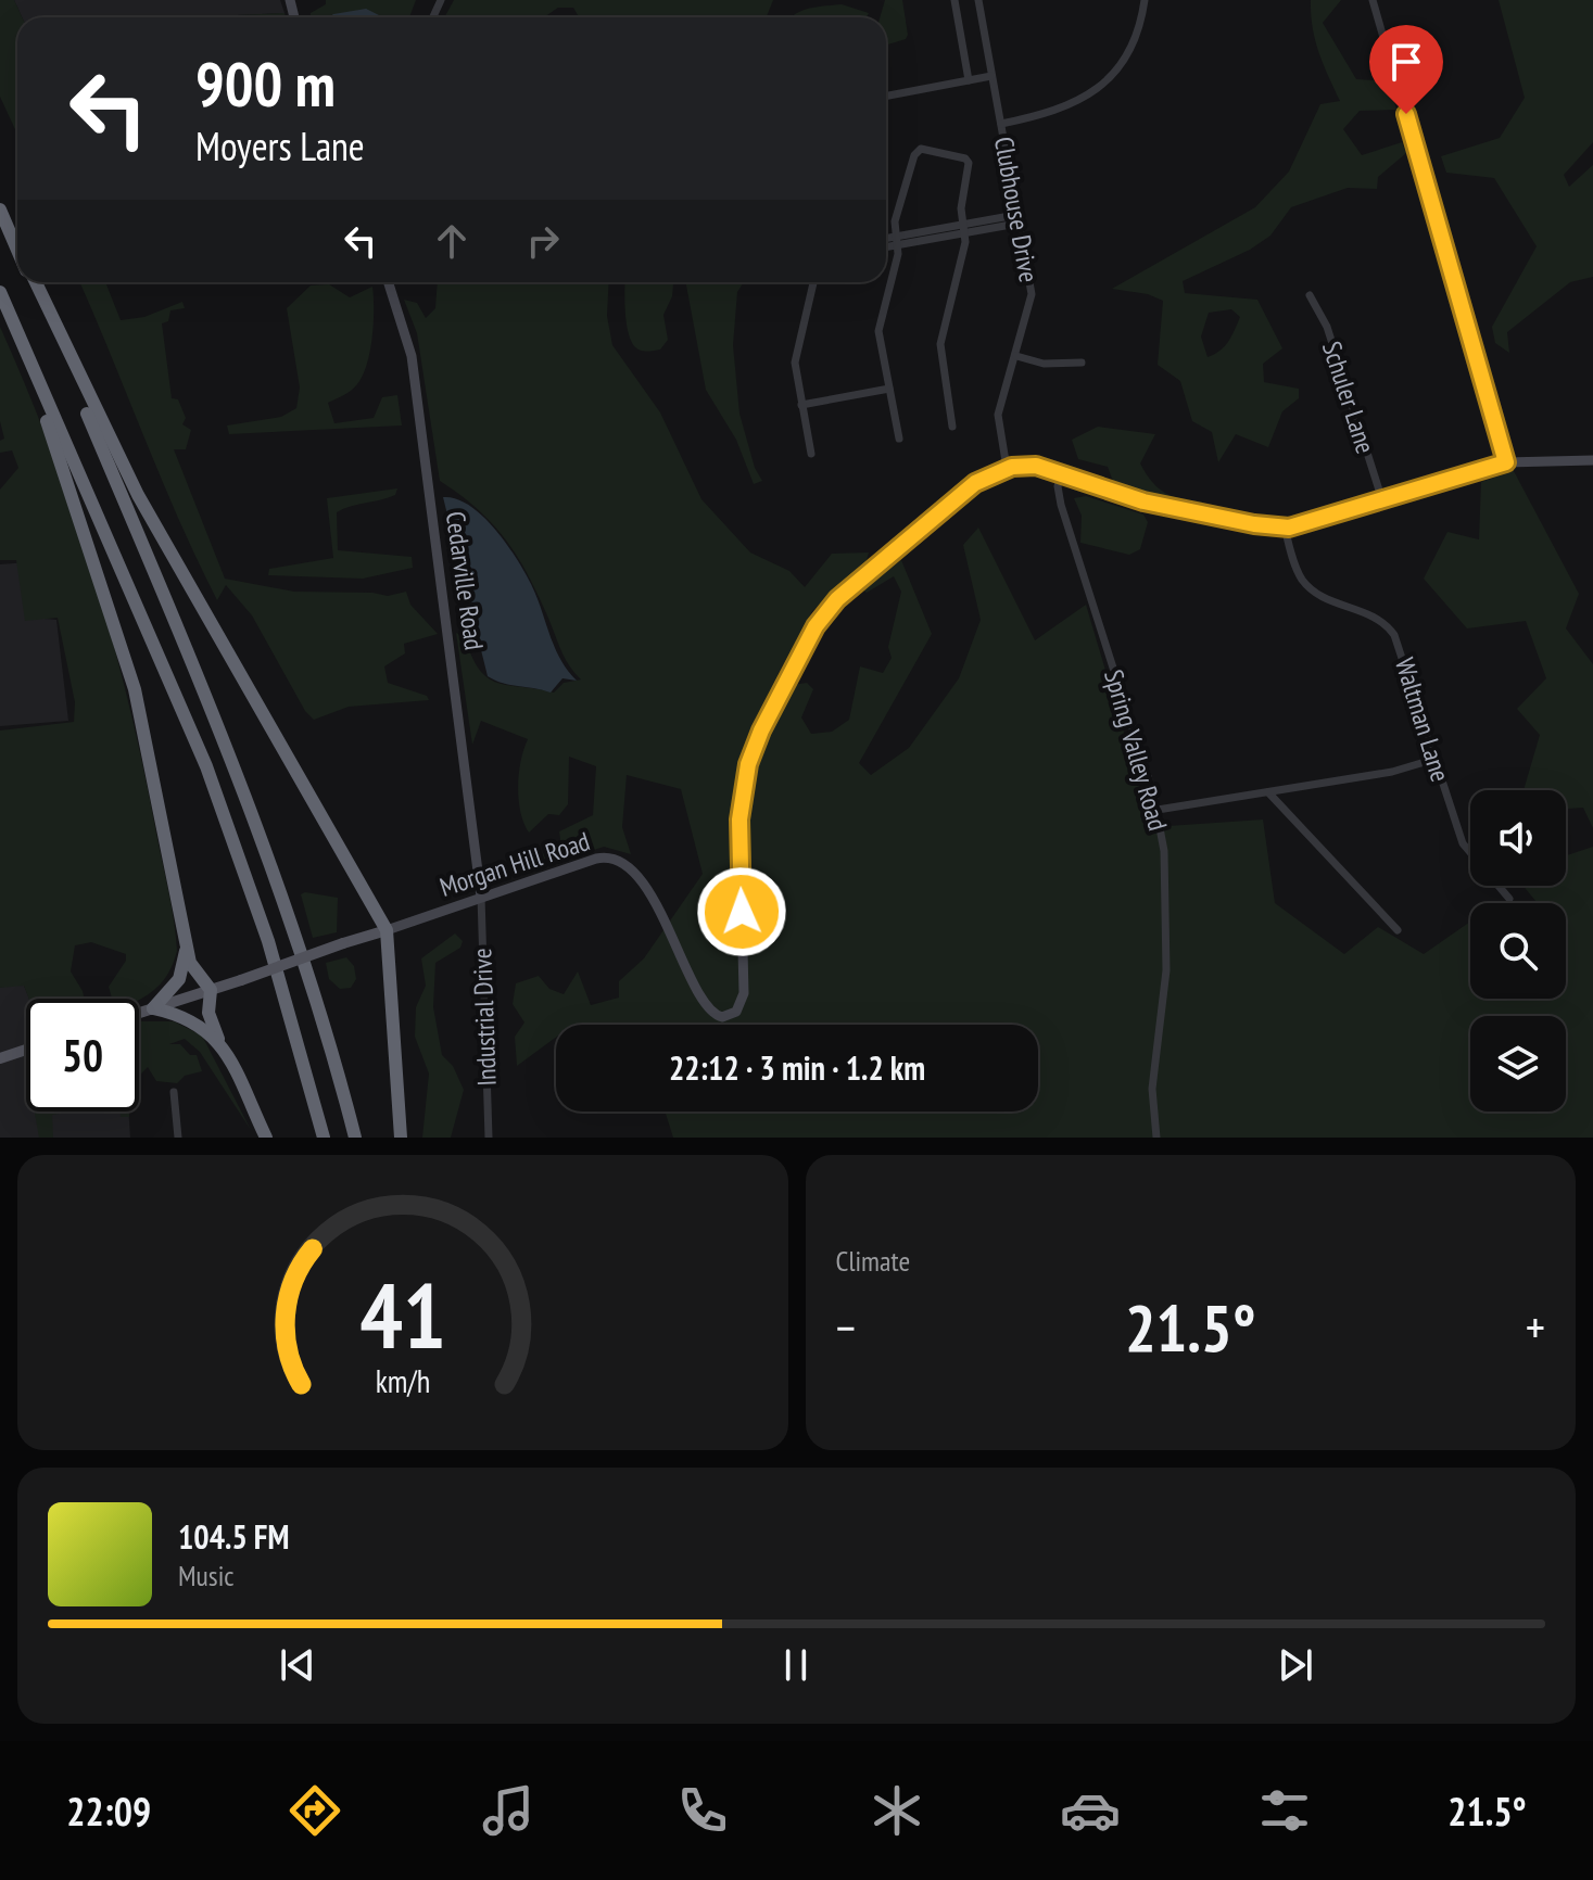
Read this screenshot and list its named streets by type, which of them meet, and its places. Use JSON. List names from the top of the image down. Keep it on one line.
{"streets":{"main road":["Cedarville Road","Morgan Hill Road"],"street":["Clubhouse Drive","Schuler Lane","Waltman Lane","Spring Valley Road","Industrial Drive"]},"crossings":[["Clubhouse Drive","Morgan Hill Road"],["Cedarville Road","Morgan Hill Road"],["Cedarville Road","Industrial Drive"],["Morgan Hill Road","Industrial Drive"]],"page":{"turn":["900 m","Moyers Lane"],"limit":"50","trip":"22:12 · 3 min · 1.2 km","tile":"Climate","heat":["−","21.5°","+"],"song":["104.5 FM","Music"],"tabs":["22:09","21.5°"],"gauge":["41","km/h"]}}
